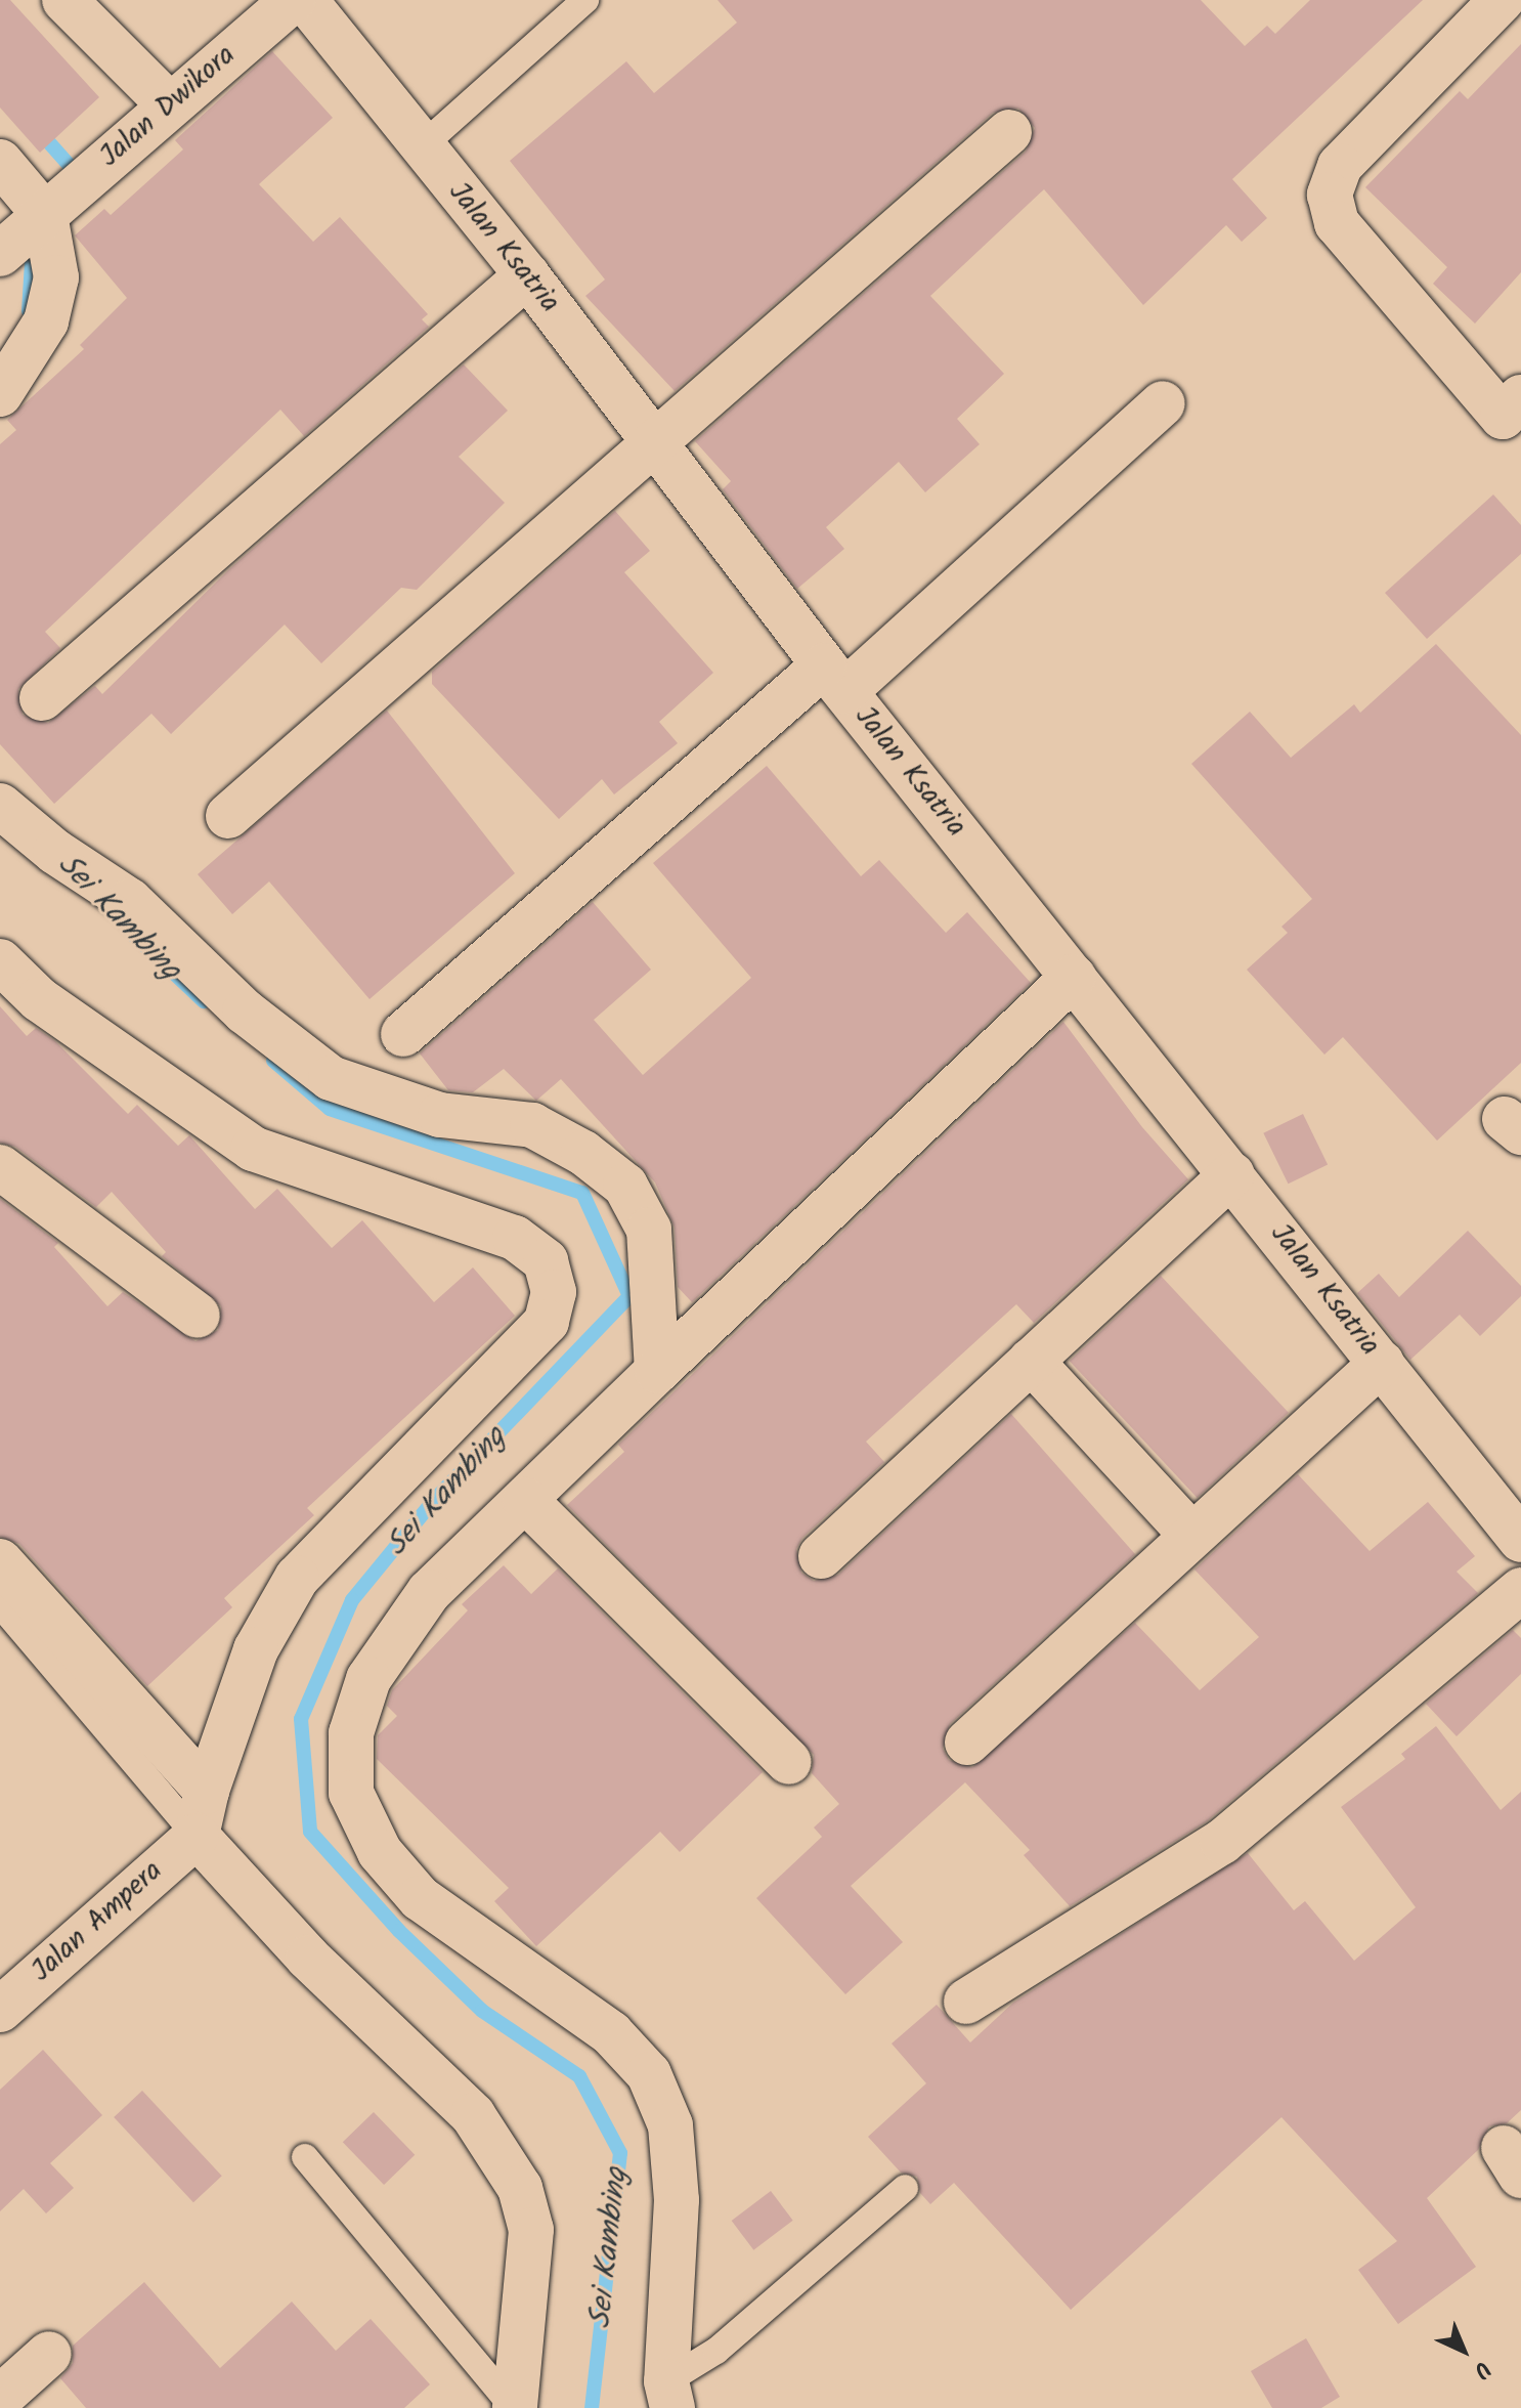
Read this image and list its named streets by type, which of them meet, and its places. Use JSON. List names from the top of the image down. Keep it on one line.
{"streets":{"street":["Jalan Dwikora","Jalan Ksatria","Jalan Ampera"]},"water":["Sei Kambing"],"north":"bottom right"}
